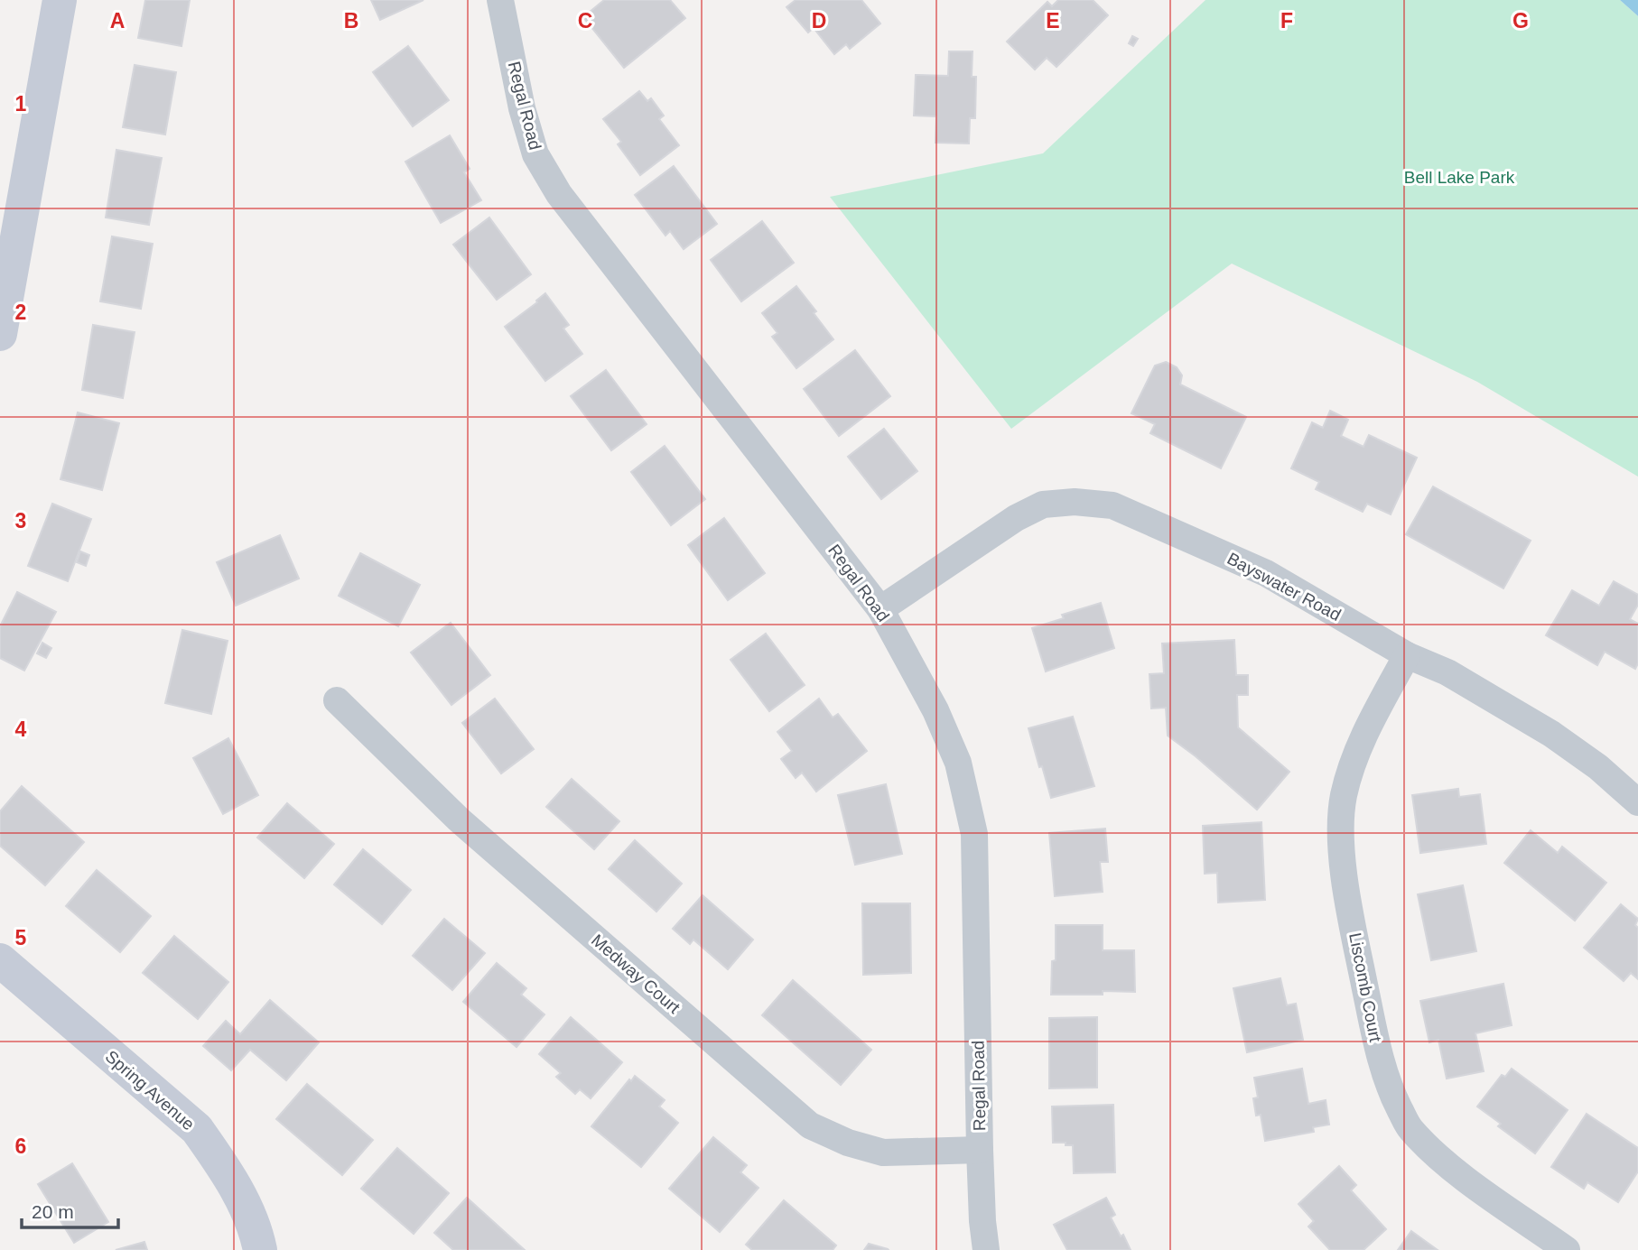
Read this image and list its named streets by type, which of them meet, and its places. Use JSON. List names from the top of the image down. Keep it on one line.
{"streets":{"street":["Regal Road","Bayswater Road","Medway Court","Liscomb Court","Spring Avenue"]},"crossings":[["Regal Road","Bayswater Road"],["Regal Road","Medway Court"],["Bayswater Road","Liscomb Court"]],"parks":["Bell Lake Park"],"scale_bar":"20 m","grid":{"columns":["A","B","C","D","E","F","G"],"rows":["1","2","3","4","5","6"]}}
